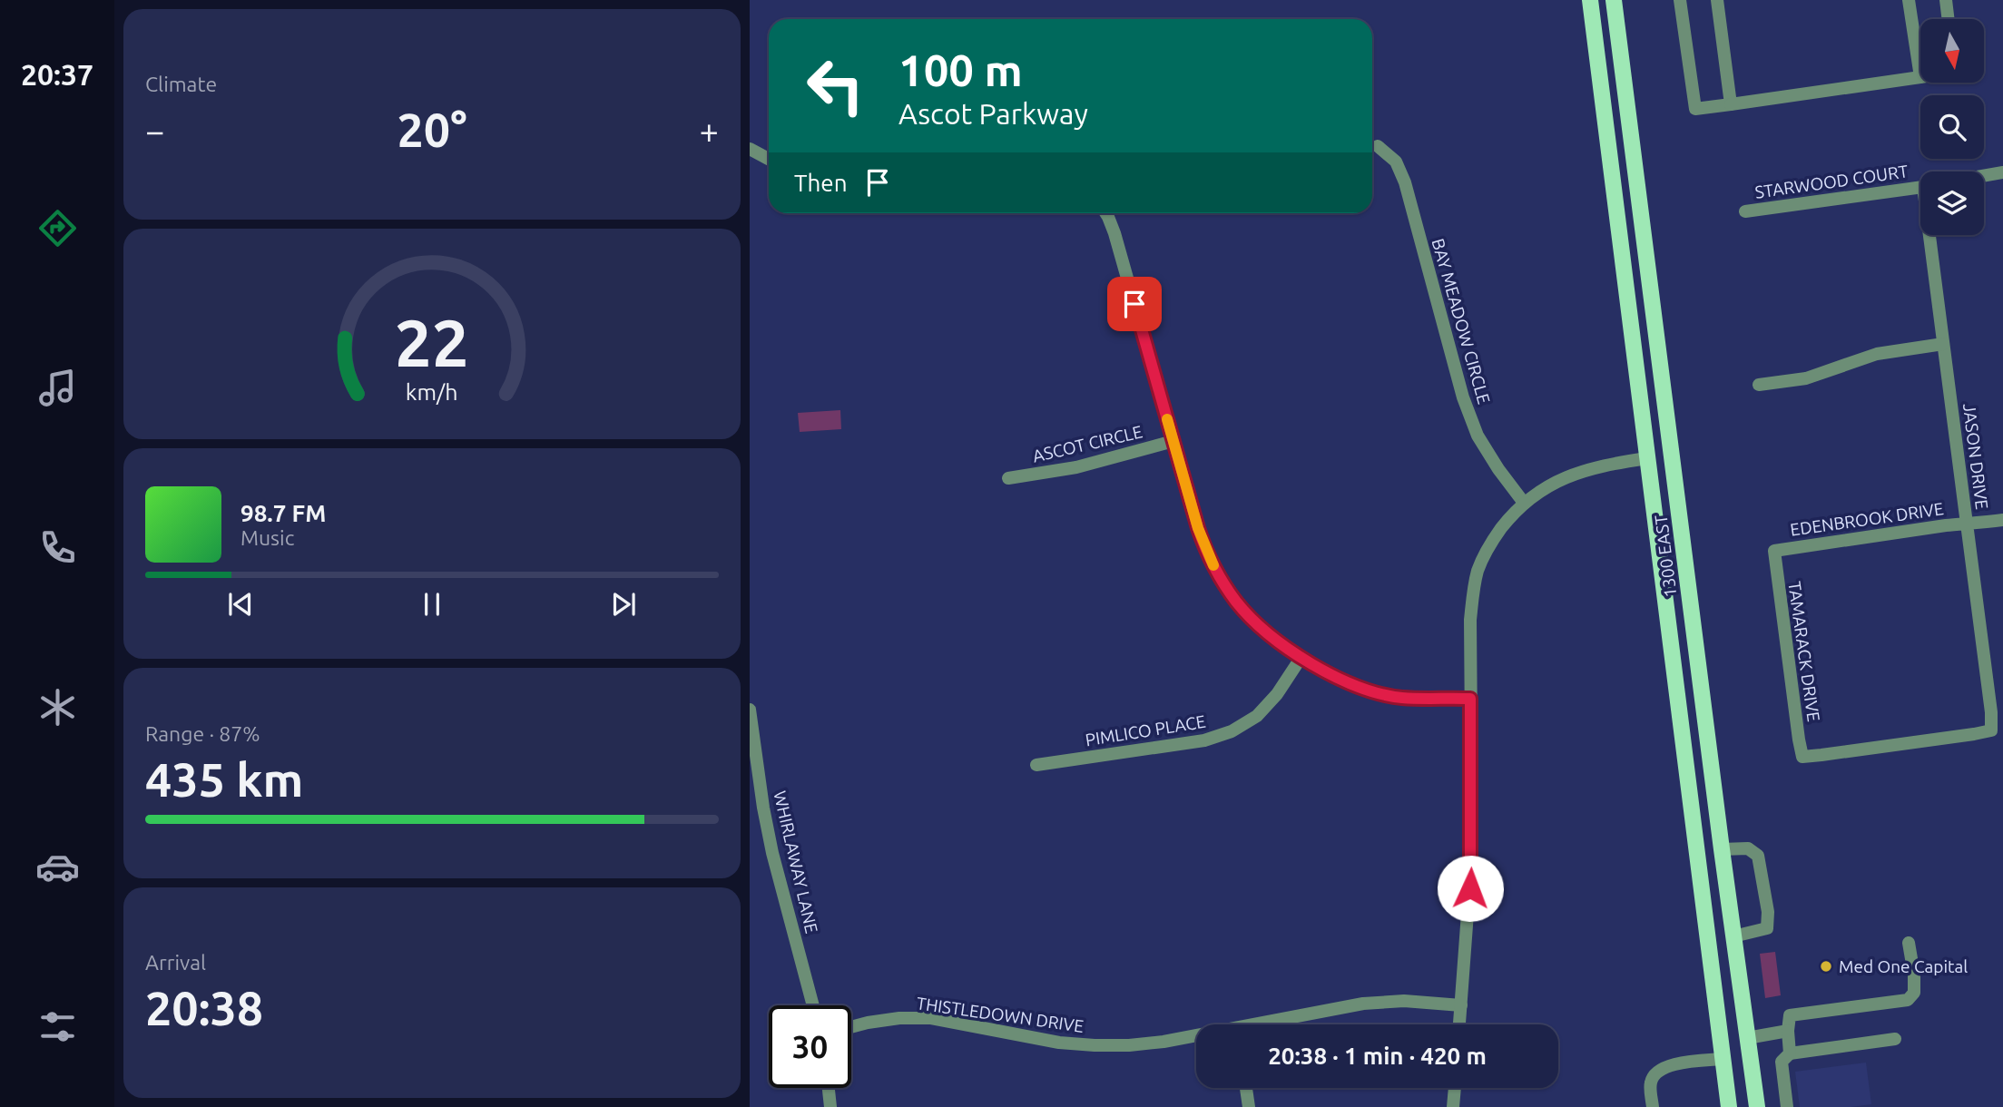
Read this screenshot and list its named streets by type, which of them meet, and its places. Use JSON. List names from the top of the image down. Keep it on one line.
{"streets":{"main road":["1300 EAST"],"street":["STARWOOD COURT","BAY MEADOW CIRCLE","ASCOT CIRCLE","JASON DRIVE","EDENBROOK DRIVE","TAMARACK DRIVE","PIMLICO PLACE","WHIRLAWAY LANE","THISTLEDOWN DRIVE"]},"crossings":[["JASON DRIVE","EDENBROOK DRIVE"],["JASON DRIVE","TAMARACK DRIVE"],["EDENBROOK DRIVE","TAMARACK DRIVE"]],"places":["Med One Capital"],"north":"bottom","page":{"tabs":"20:37","tile":["Climate",["Range · 87%","435 km"],["Arrival","20:38"]],"turn":["100 m","Ascot Parkway"],"heat":["−","20°","+"],"then":"Then","song":["98.7 FM","Music"],"limit":"30","trip":"20:38 · 1 min · 420 m","gauge":["22","km/h"]}}
